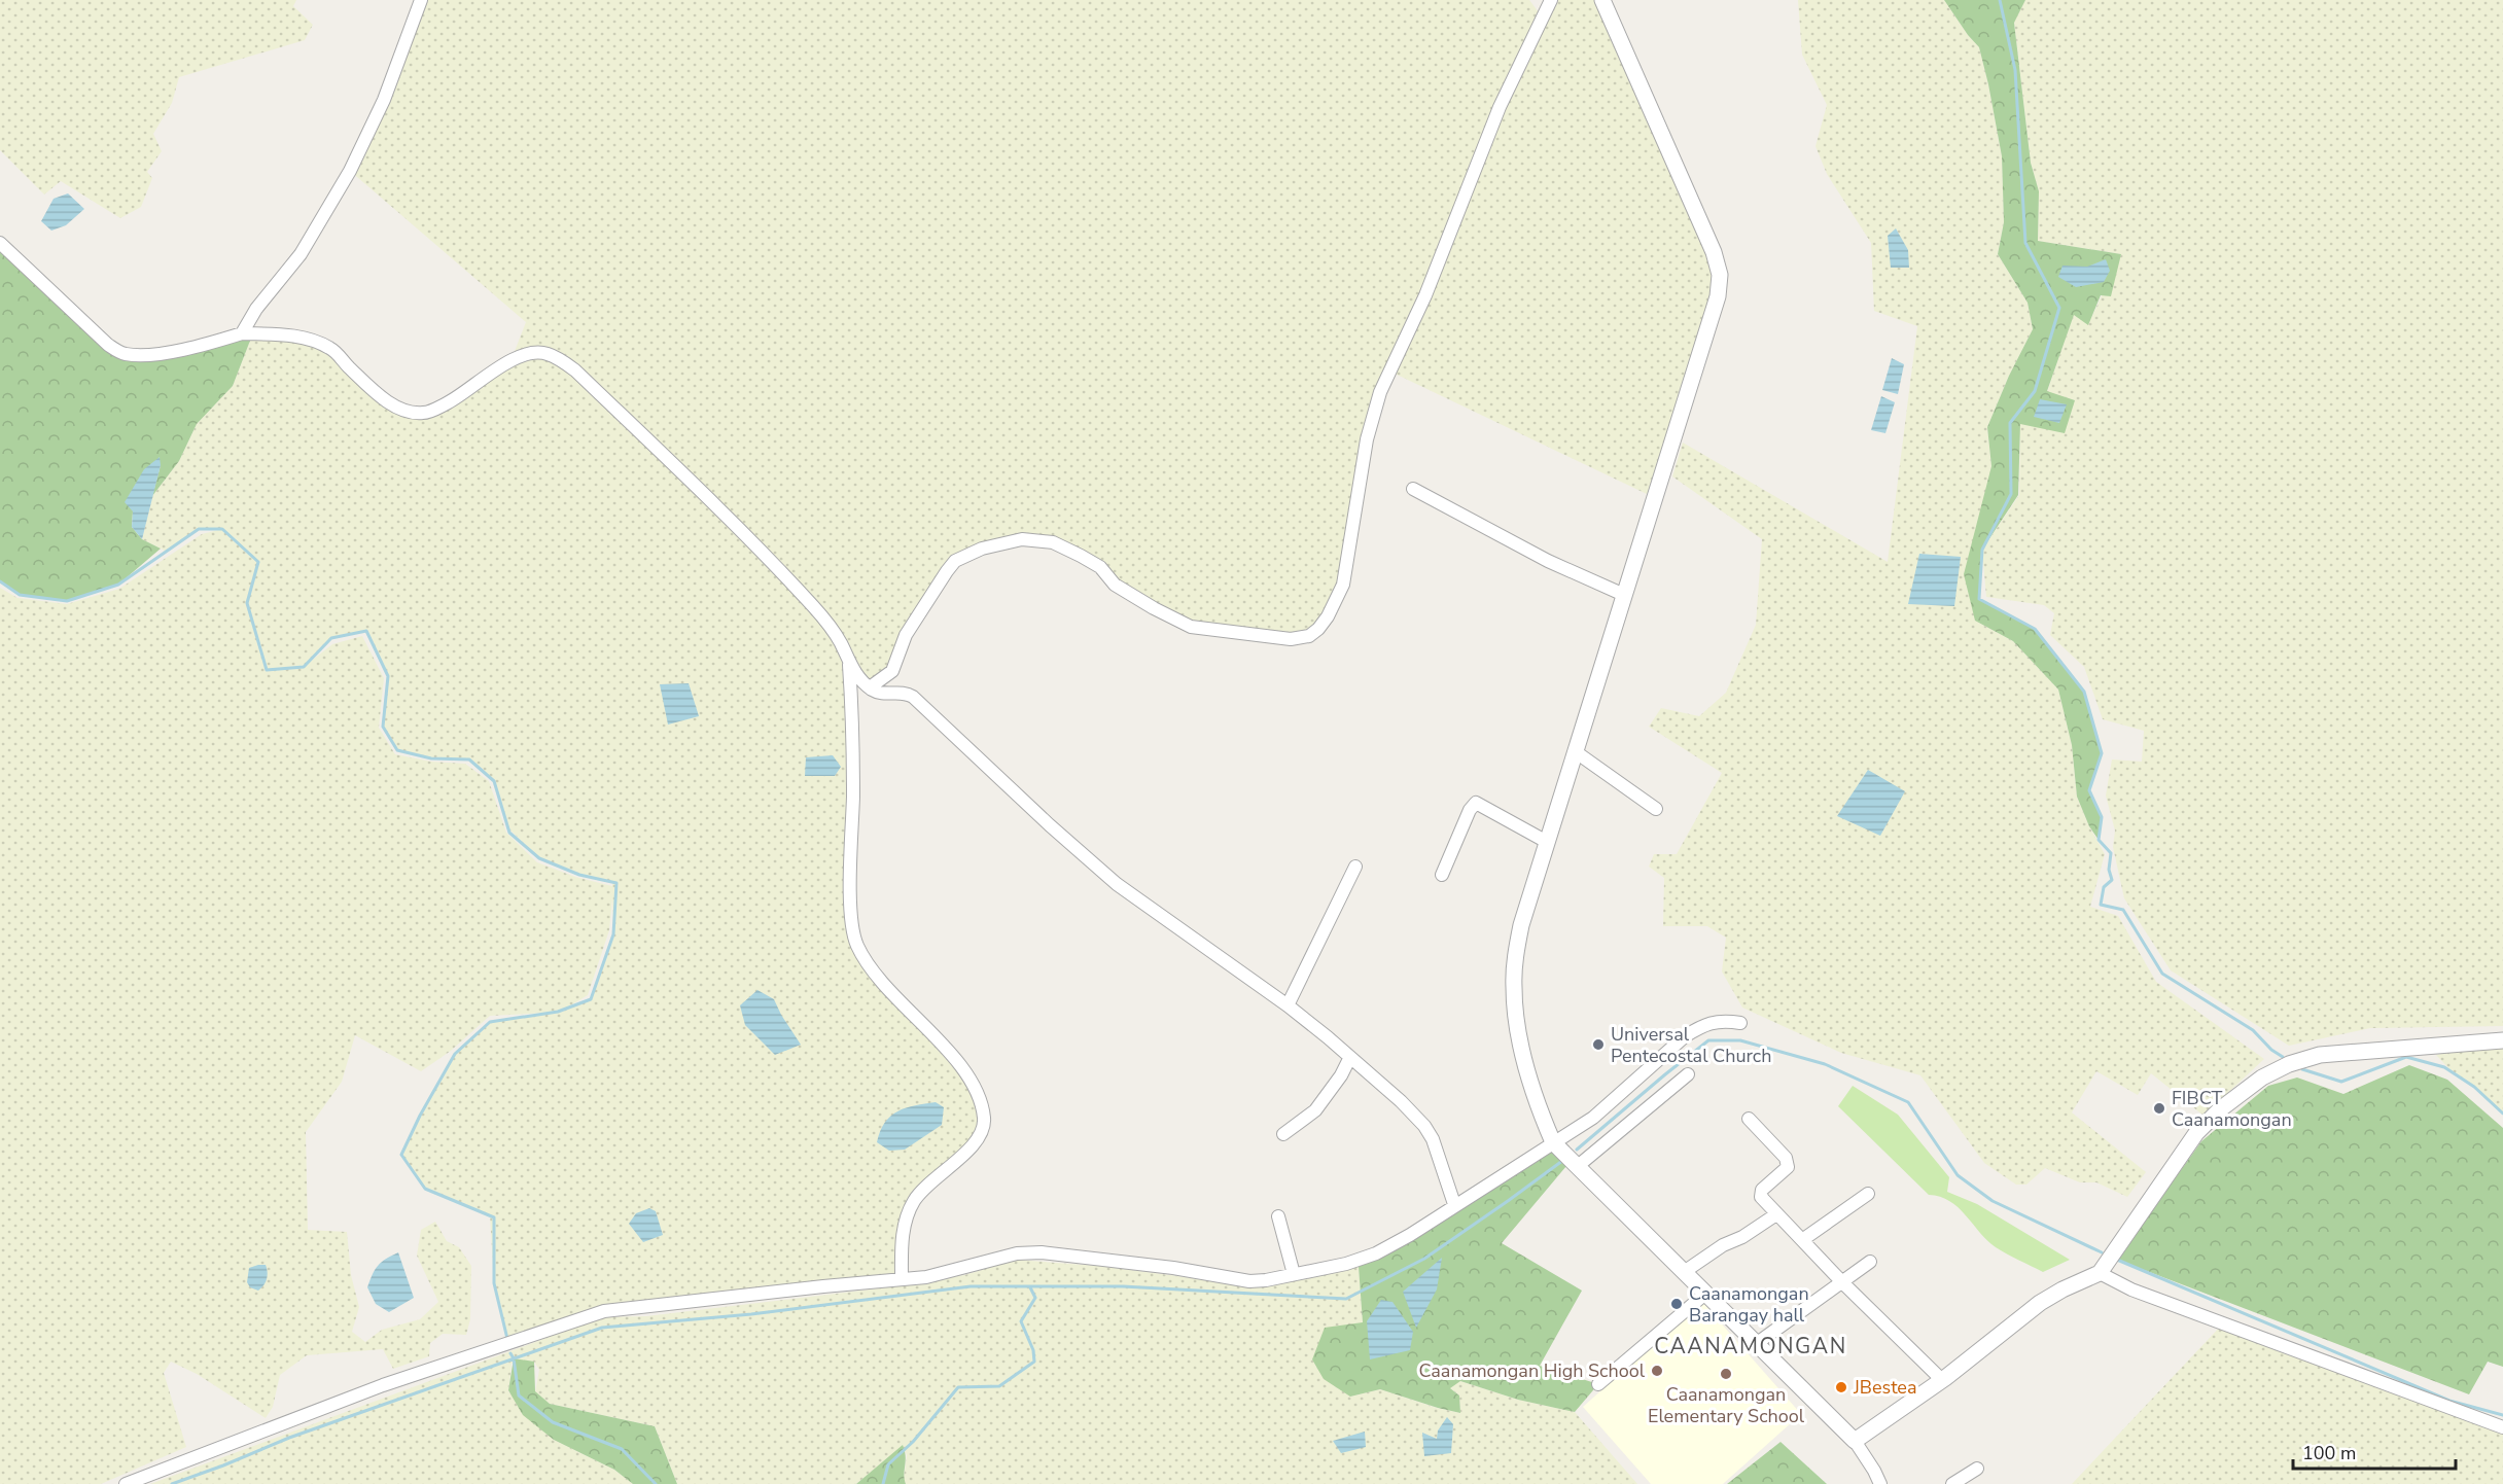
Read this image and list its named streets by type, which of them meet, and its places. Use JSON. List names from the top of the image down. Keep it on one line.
{"districts":["CAANAMONGAN"],"places":["Universal Pentecostal Church","FIBCT Caanamongan","Caanamongan Barangay hall","Caanamongan High School","Caanamongan Elementary School","JBestea"],"scale_bar":"100 m"}
